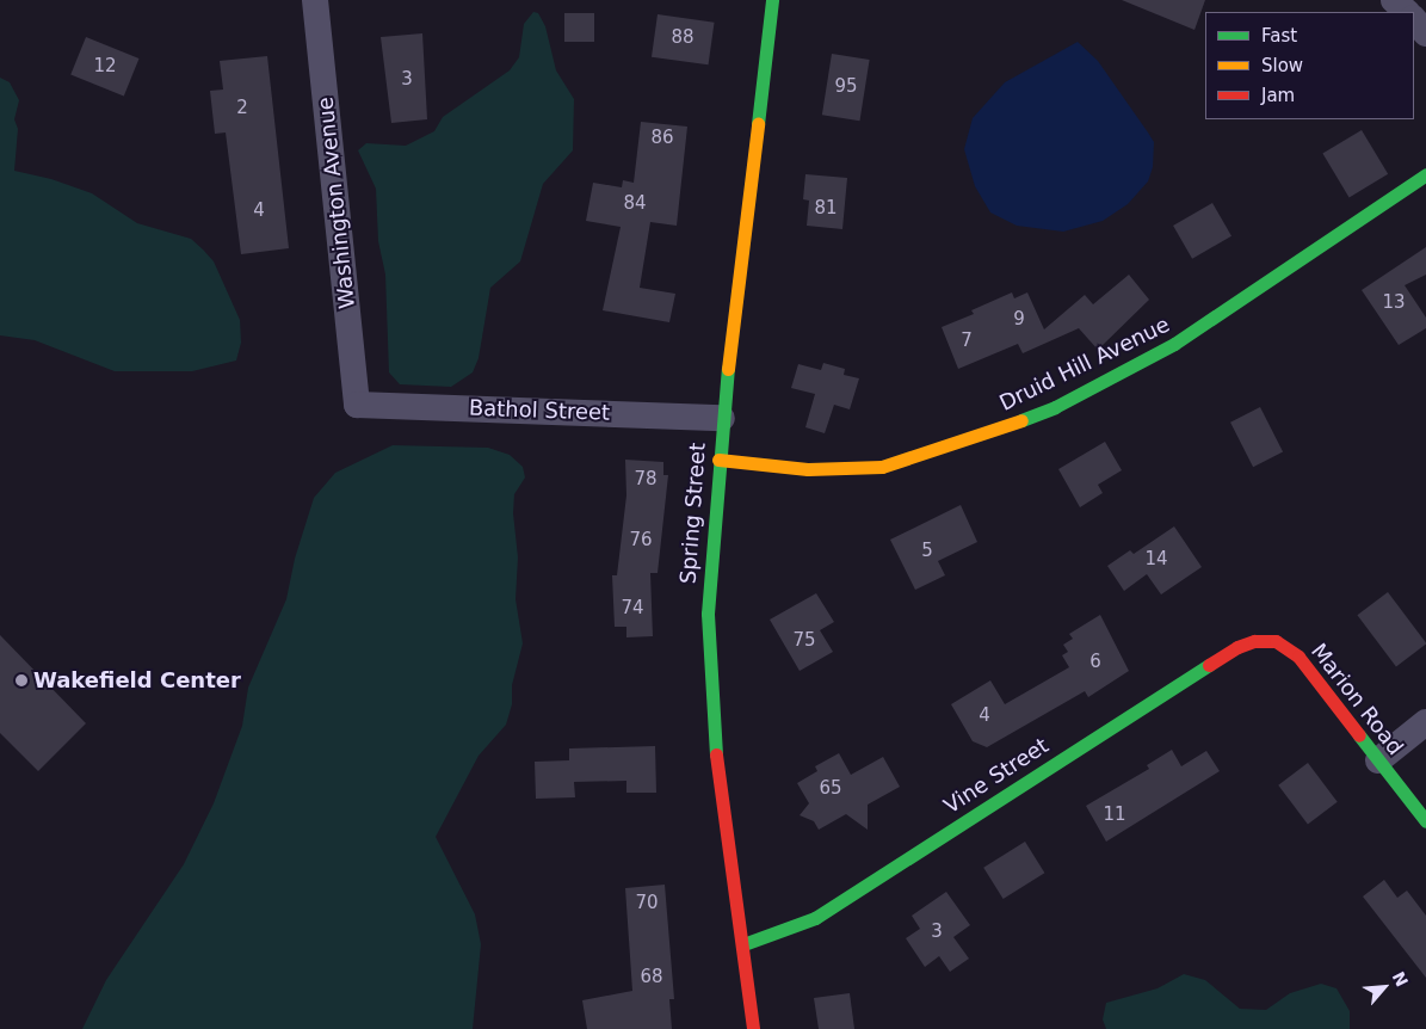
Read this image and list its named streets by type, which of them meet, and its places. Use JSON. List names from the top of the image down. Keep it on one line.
{"streets":{"street":["Washington Avenue","Druid Hill Avenue","Bathol Street","Spring Street","Marion Road","Vine Street"]},"crossings":[["Washington Avenue","Bathol Street"],["Druid Hill Avenue","Spring Street"],["Bathol Street","Spring Street"],["Spring Street","Vine Street"],["Marion Road","Vine Street"]],"places":["Wakefield Center"],"house_numbers":["88","12","3","95","2","86","84","81","4","13","9","7","78","76","5","14","74","75","6","4","65","11","70","3","68"],"legend":["Fast","Slow","Jam"],"north":"top right"}
